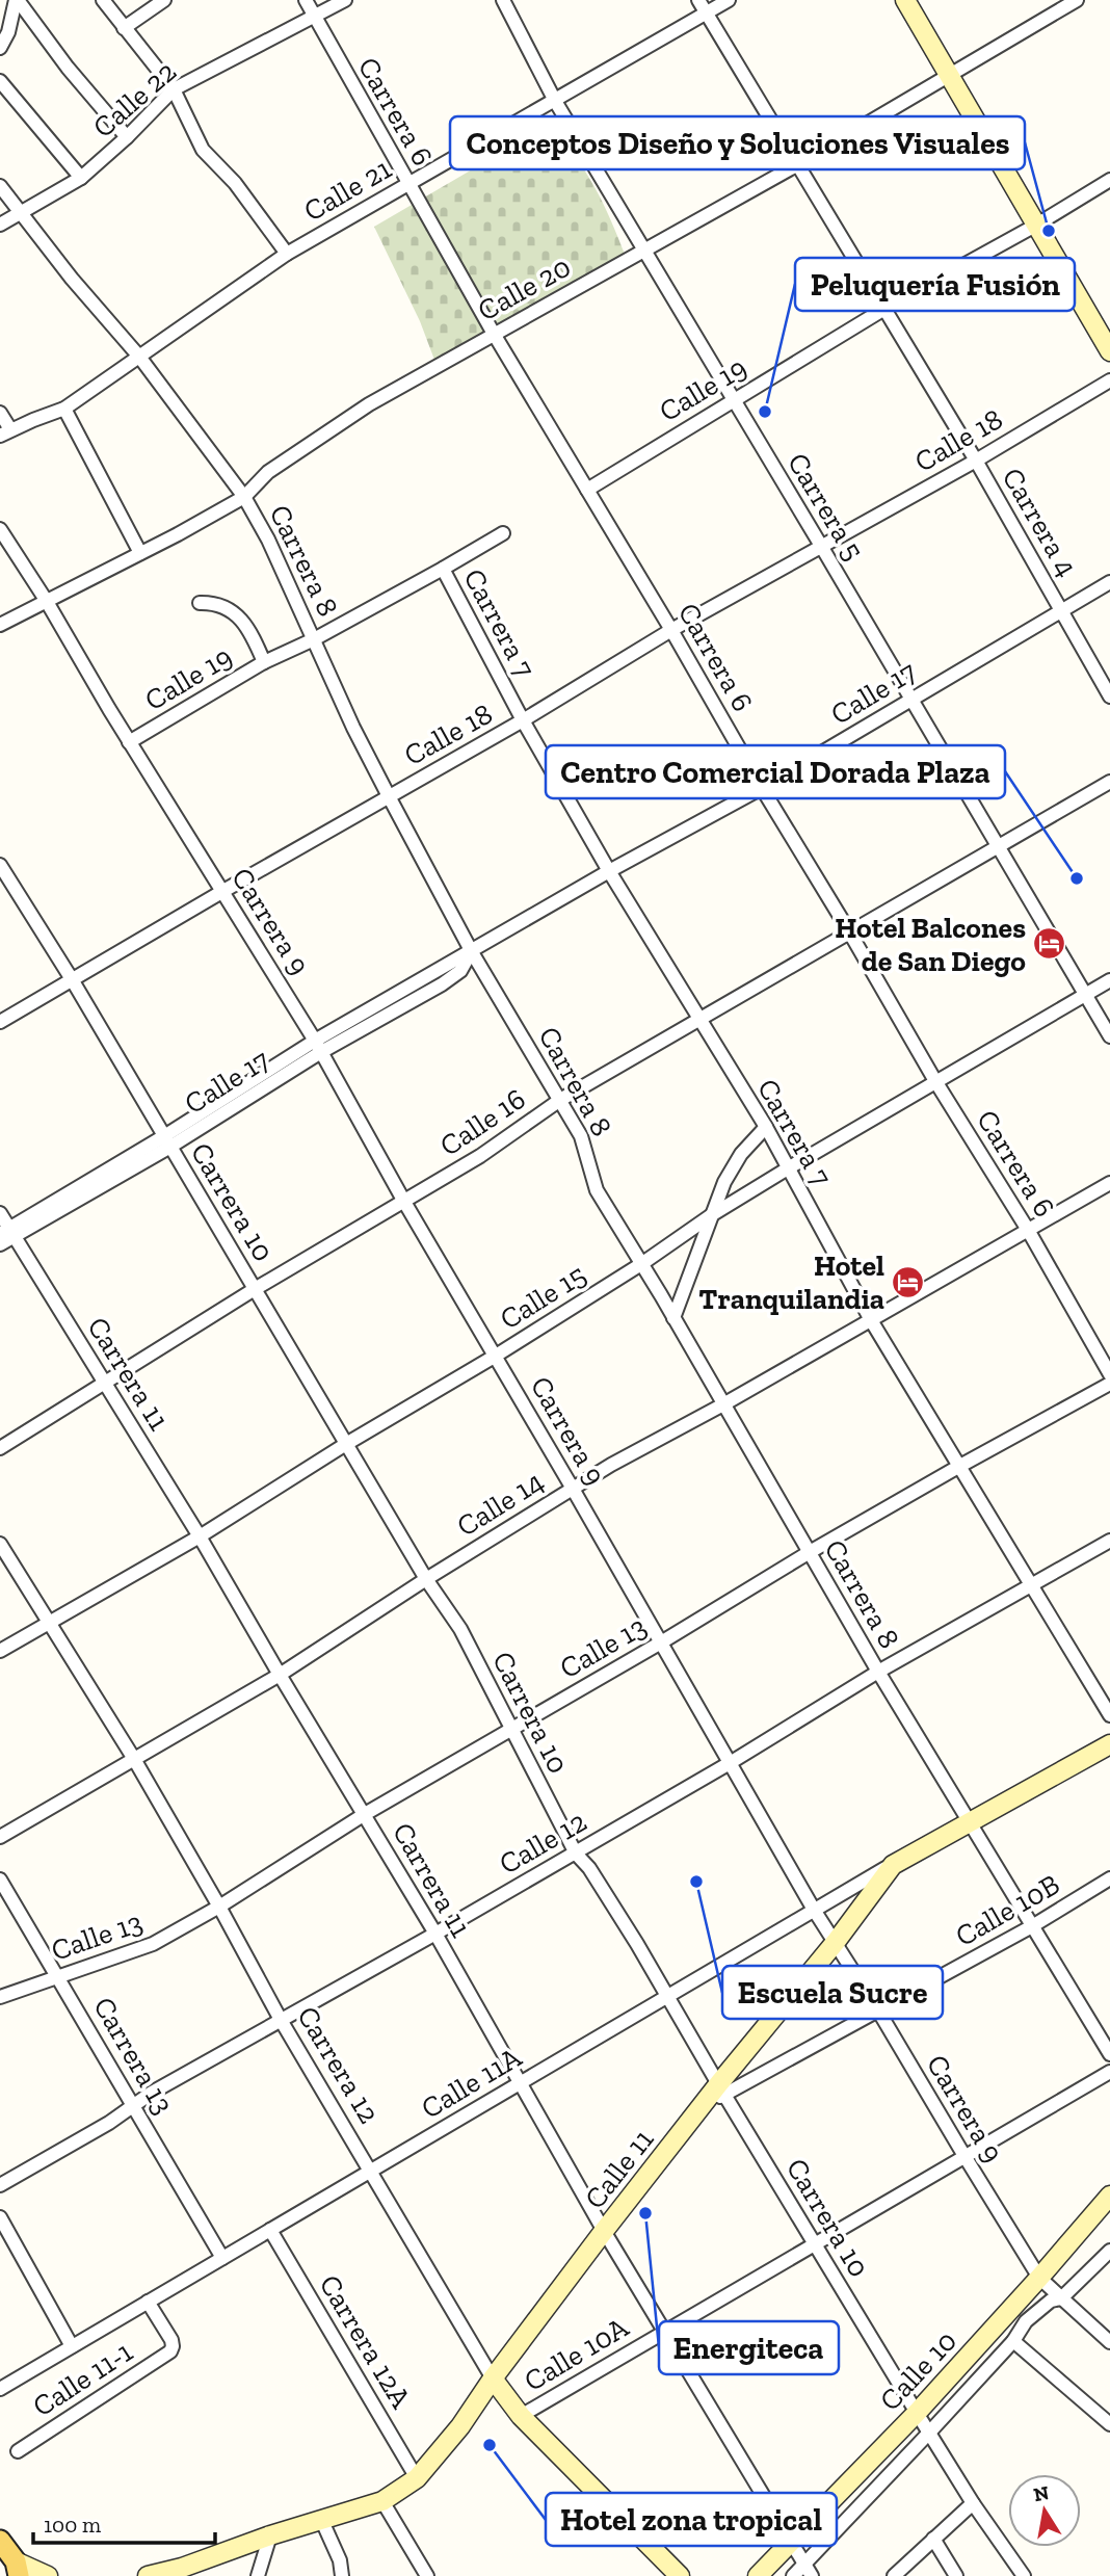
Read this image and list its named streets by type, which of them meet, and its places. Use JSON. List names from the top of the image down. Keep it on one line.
{"streets":{"main road":["Carrera 12","Calle 11","Calle 10"],"street":["Calle 22","Carrera 6","Calle 21","Calle 20","Calle 19","Calle 18","Carrera 5","Carrera 4","Carrera 8","Carrera 7","Calle 17","Carrera 9","Calle 16","Carrera 10","Calle 15","Carrera 11","Calle 14","Calle 13","Calle 12","Calle 10B","Carrera 13","Calle 11A","Carrera 12A","Calle 10A","Calle 11-1"]},"crossings":[["Calle 22","Carrera 6"],["Calle 22","Carrera 8"],["Carrera 6","Calle 21"],["Carrera 6","Calle 20"],["Carrera 6","Calle 19"],["Carrera 6","Calle 18"],["Carrera 6","Calle 17"],["Carrera 6","Calle 16"],["Carrera 6","Calle 15"],["Carrera 6","Calle 14"],["Calle 21","Carrera 5"],["Calle 21","Carrera 4"],["Calle 21","Carrera 8"],["Calle 20","Carrera 5"],["Calle 20","Carrera 4"],["Calle 20","Carrera 8"],["Calle 20","Carrera 9"],["Calle 19","Carrera 5"],["Calle 19","Carrera 4"],["Calle 19","Carrera 8"],["Calle 19","Carrera 7"],["Calle 19","Carrera 9"],["Calle 18","Carrera 5"],["Calle 18","Carrera 4"],["Calle 18","Carrera 8"],["Calle 18","Carrera 7"],["Calle 18","Carrera 9"],["Calle 18","Carrera 10"],["Carrera 5","Calle 17"],["Carrera 5","Calle 16"],["Carrera 5","Calle 15"],["Carrera 4","Calle 17"],["Carrera 8","Calle 17"],["Carrera 8","Calle 16"],["Carrera 8","Calle 15"],["Carrera 8","Calle 14"],["Carrera 8","Calle 13"],["Carrera 8","Calle 12"],["Carrera 8","Calle 10B"],["Carrera 8","Calle 11"],["Carrera 7","Calle 17"],["Carrera 7","Calle 16"],["Carrera 7","Calle 15"],["Carrera 7","Calle 14"],["Carrera 7","Calle 13"],["Carrera 7","Calle 12"],["Calle 17","Carrera 9"],["Calle 17","Carrera 10"],["Calle 17","Carrera 11"],["Carrera 9","Calle 16"],["Carrera 9","Calle 15"],["Carrera 9","Calle 14"],["Carrera 9","Calle 13"],["Carrera 9","Calle 12"],["Carrera 9","Calle 10B"],["Carrera 9","Calle 11A"],["Carrera 9","Calle 11"],["Carrera 9","Calle 10A"],["Carrera 9","Calle 10"],["Calle 16","Carrera 10"],["Calle 16","Carrera 11"],["Carrera 10","Calle 15"],["Carrera 10","Calle 14"],["Carrera 10","Calle 13"],["Carrera 10","Calle 12"],["Carrera 10","Calle 10B"],["Carrera 10","Calle 11A"],["Carrera 10","Calle 11"],["Carrera 10","Calle 10A"],["Carrera 10","Calle 10"],["Calle 15","Carrera 11"],["Calle 15","Carrera 12"],["Carrera 11","Calle 14"],["Carrera 11","Calle 13"],["Carrera 11","Calle 12"],["Carrera 11","Calle 11A"],["Carrera 11","Calle 11"],["Carrera 11","Calle 10A"],["Carrera 11","Calle 10"],["Calle 14","Carrera 12"],["Calle 13","Carrera 13"],["Calle 13","Carrera 12"],["Calle 12","Carrera 13"],["Calle 12","Carrera 12"],["Calle 10B","Calle 11"],["Carrera 13","Calle 11A"],["Carrera 12","Calle 11A"],["Carrera 12","Calle 11"],["Carrera 12","Calle 10A"],["Calle 11A","Calle 11"],["Calle 11A","Carrera 12A"],["Calle 11A","Calle 11-1"],["Calle 11","Carrera 12A"]],"places":{"other":["Conceptos Diseño y Soluciones Visuales","Peluquería Fusión","Centro Comercial Dorada Plaza","Escuela Sucre","Energiteca","Hotel zona tropical"],"hotel":["Hotel Balcones de San Diego","Hotel Tranquilandia"]},"scale_bar":"100 m","north":"top"}
